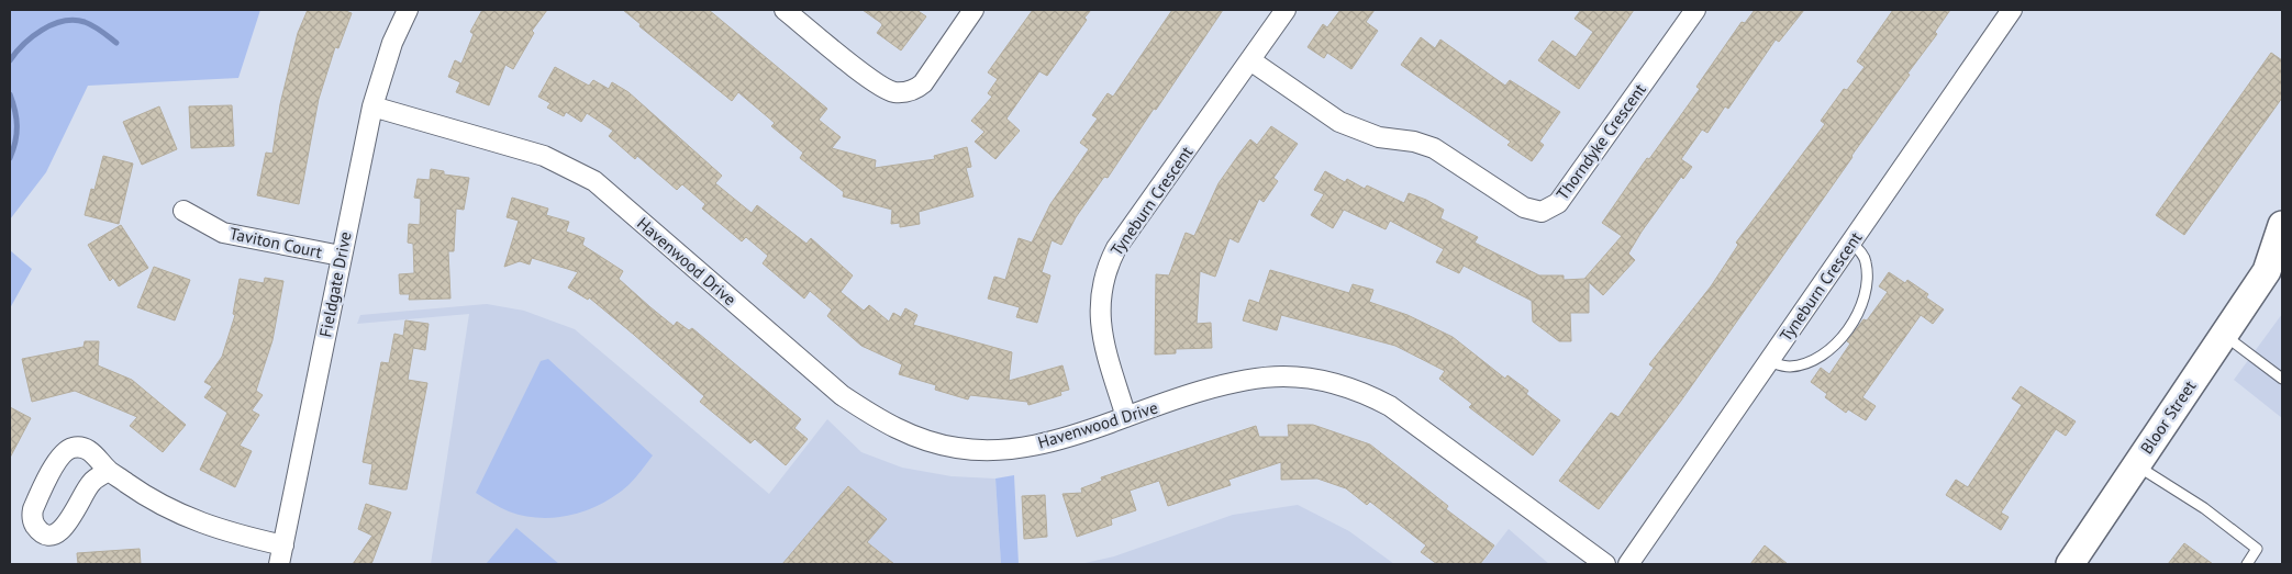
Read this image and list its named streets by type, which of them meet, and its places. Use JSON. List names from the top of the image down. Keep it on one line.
{"streets":{"main road":["Bloor Street"],"street":["Thorndyke Crescent","Tyneburn Crescent","Taviton Court","Havenwood Drive","Fieldgate Drive"]},"crossings":[["Thorndyke Crescent","Tyneburn Crescent"],["Tyneburn Crescent","Havenwood Drive"],["Taviton Court","Fieldgate Drive"],["Havenwood Drive","Fieldgate Drive"]]}
